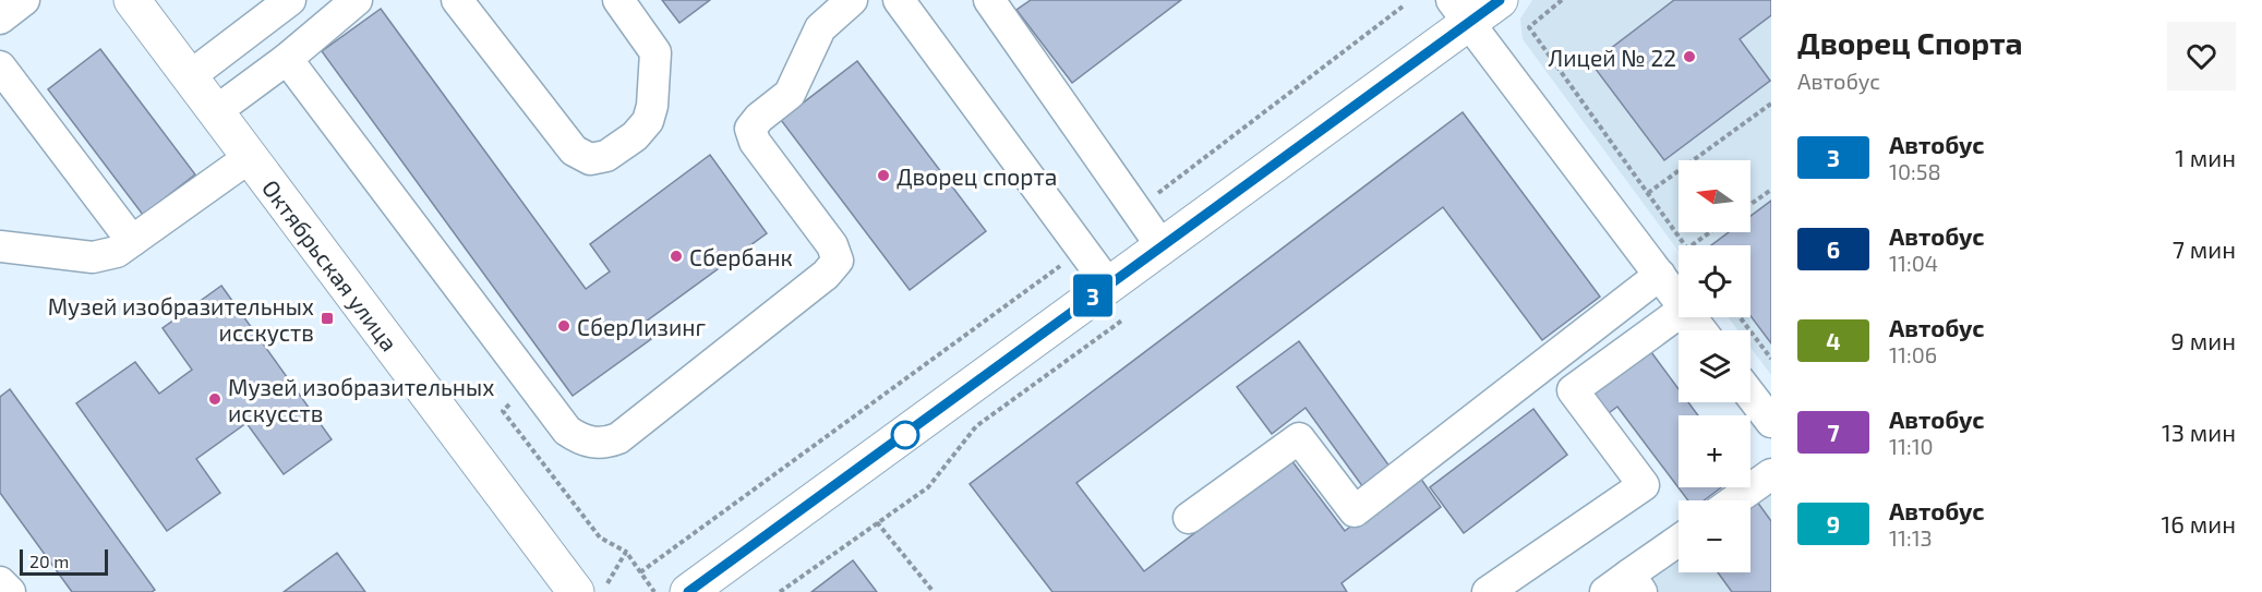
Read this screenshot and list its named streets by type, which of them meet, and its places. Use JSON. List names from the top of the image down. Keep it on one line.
{"streets":{"main road":["Октябрьская улица"]},"places":{"other":["Лицей № 22","Дворец спорта","Сбербанк","СберЛизинг","Музей изобразительных искусств"],"transit":["Музей изобразительных исскуств"]},"lines":["bus line 3"],"scale_bar":"20 m","north":"left","page":{"on_map":"3","heading":["Дворец Спорта","Автобус"],"list":[{"mark":"3","name":"Автобус","note":"10:58","value":"1 мин"},{"mark":"6","name":"Автобус","note":"11:04","value":"7 мин"},{"mark":"4","name":"Автобус","note":"11:06","value":"9 мин"},{"mark":"7","name":"Автобус","note":"11:10","value":"13 мин"},{"mark":"9","name":"Автобус","note":"11:13","value":"16 мин"}],"map_buttons":["+","−"],"scale":"20 m"}}
